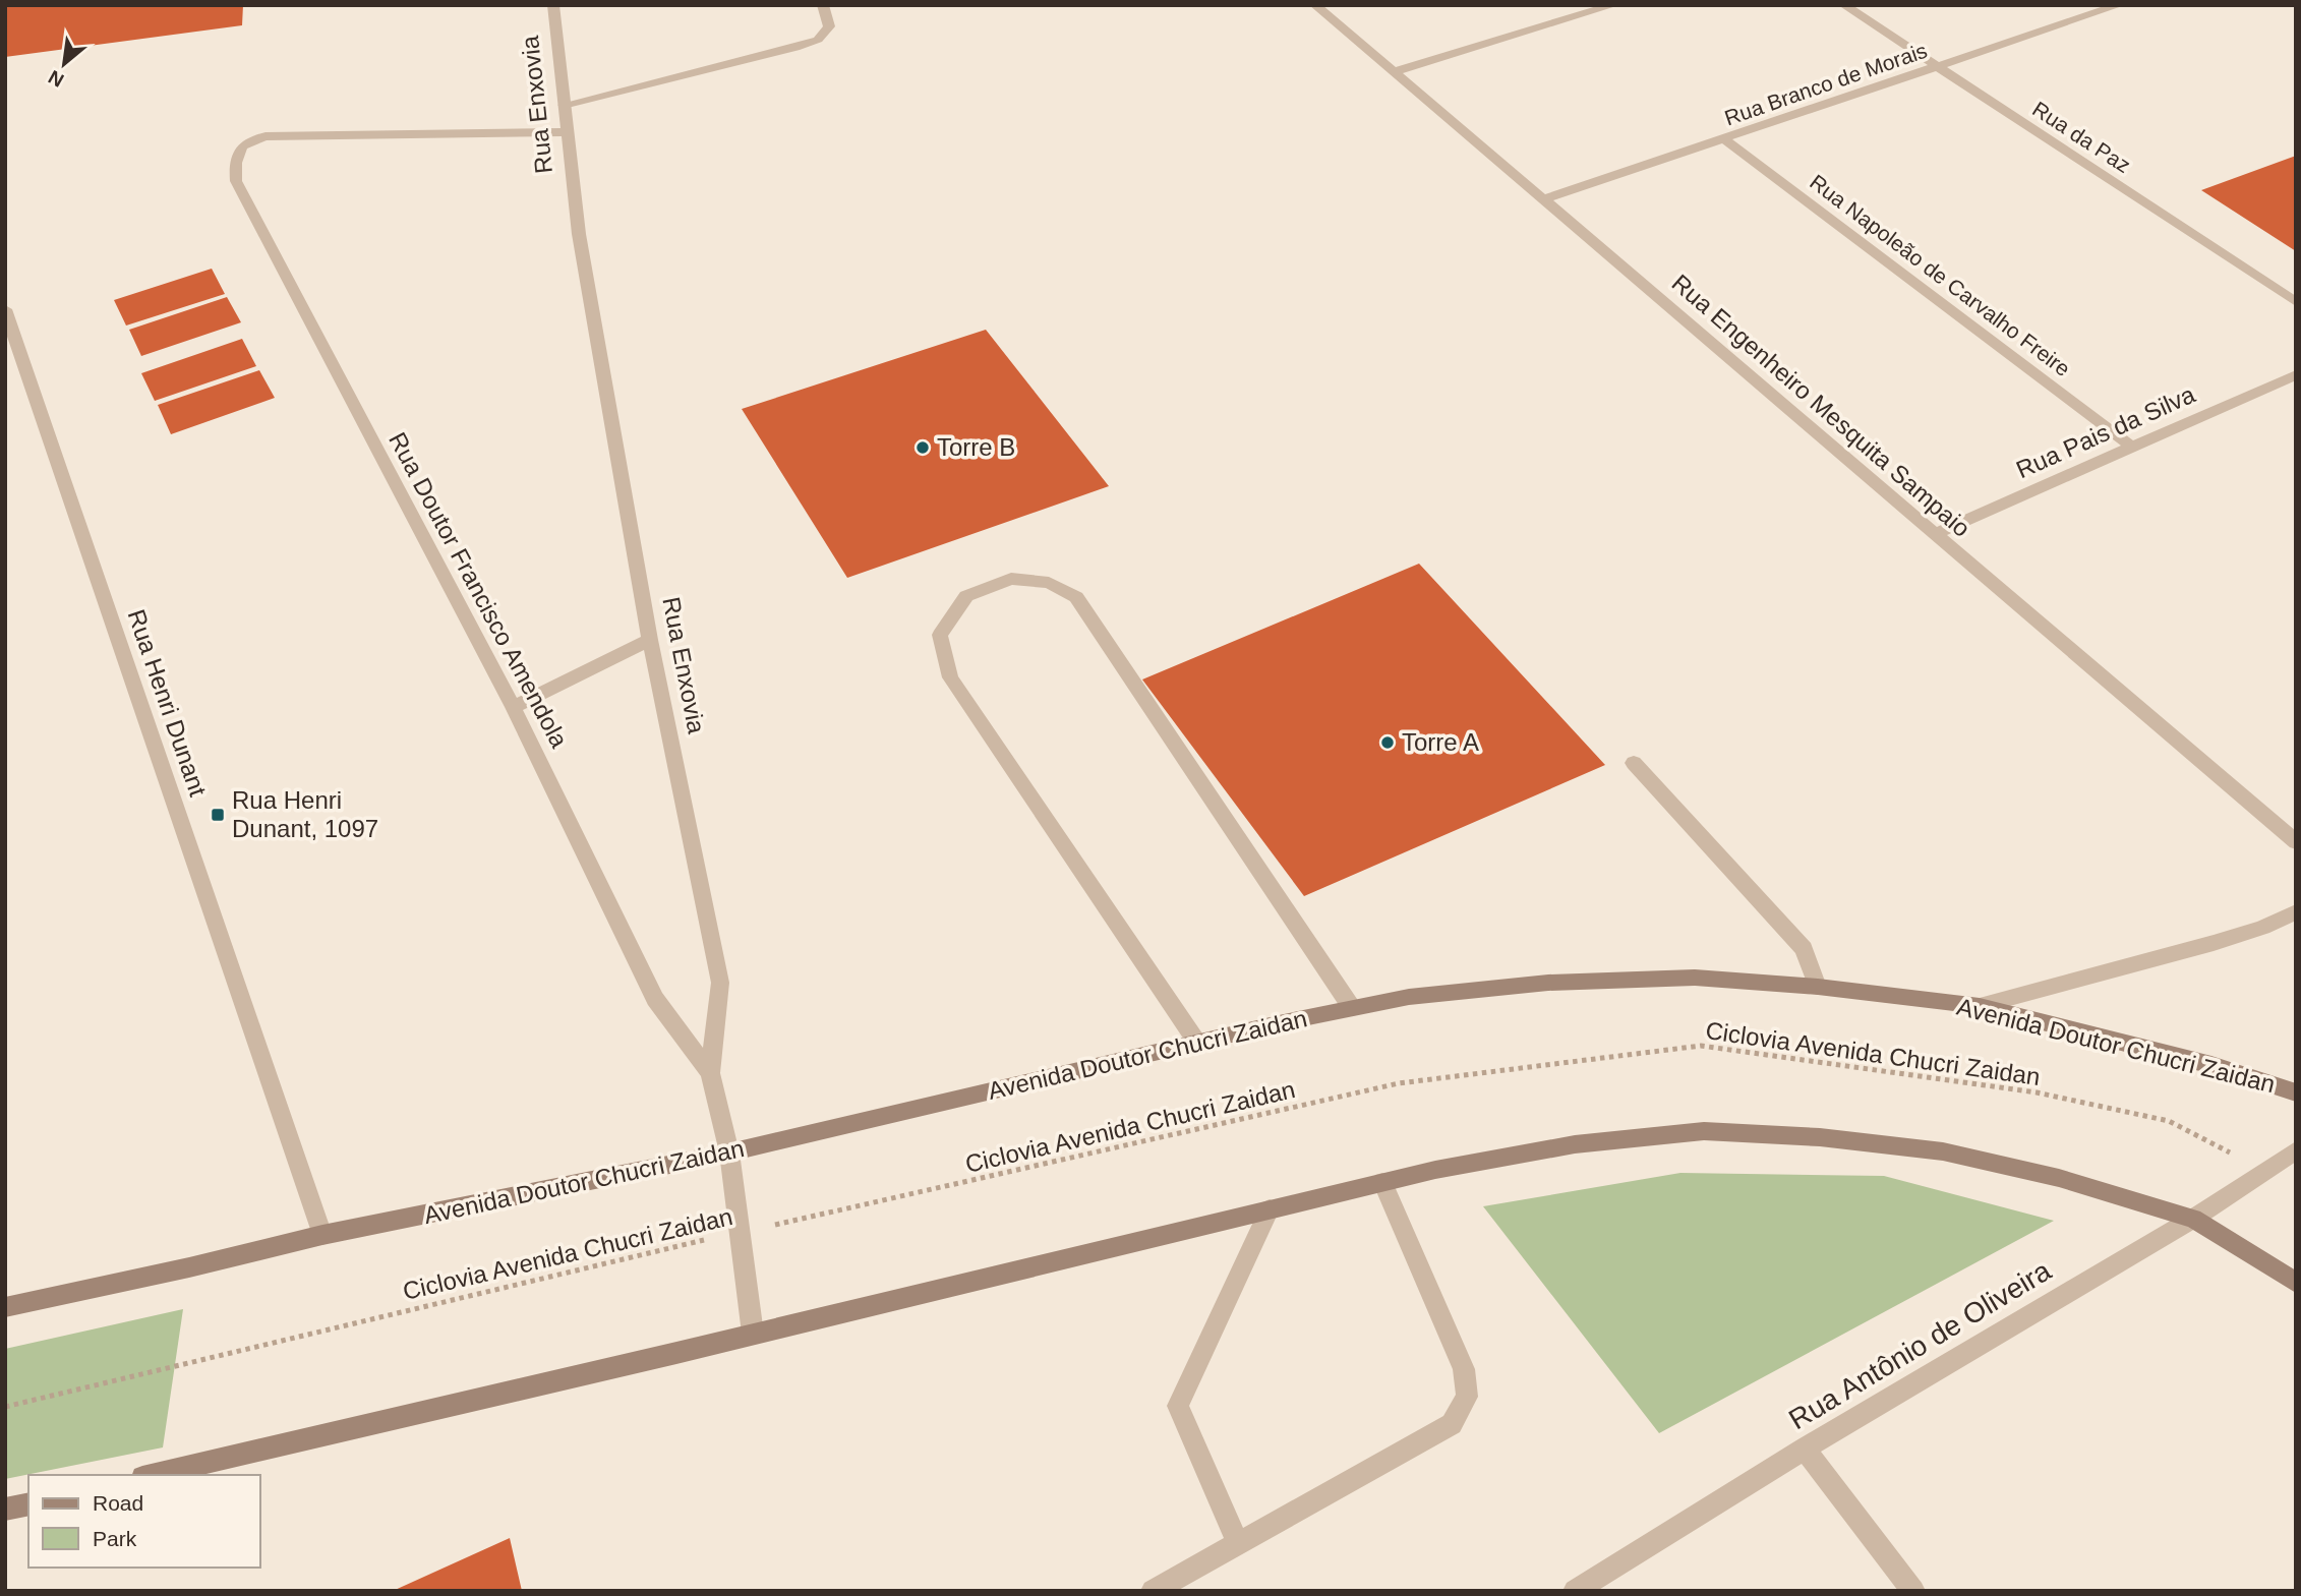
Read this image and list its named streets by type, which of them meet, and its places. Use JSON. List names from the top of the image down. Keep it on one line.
{"streets":{"main road":["Avenida Doutor Chucri Zaidan"],"street":["Rua Branco de Morais","Rua Enxovia","Rua da Paz","Rua Napoleão de Carvalho Freire","Rua Engenheiro Mesquita Sampaio","Rua Pais da Silva","Rua Doutor Francisco Amendola","Rua Henri Dunant","Rua Antônio de Oliveira"],"path":["Ciclovia Avenida Chucri Zaidan"]},"crossings":[["Rua Branco de Morais","Rua da Paz"],["Rua Branco de Morais","Rua Napoleão de Carvalho Freire"],["Rua Branco de Morais","Rua Engenheiro Mesquita Sampaio"],["Rua Enxovia","Rua Doutor Francisco Amendola"],["Rua Enxovia","Avenida Doutor Chucri Zaidan"],["Rua Enxovia","Ciclovia Avenida Chucri Zaidan"],["Rua Napoleão de Carvalho Freire","Rua Pais da Silva"],["Rua Engenheiro Mesquita Sampaio","Rua Pais da Silva"],["Rua Henri Dunant","Avenida Doutor Chucri Zaidan"],["Ciclovia Avenida Chucri Zaidan","Rua Antônio de Oliveira"]],"places":{"other":["Torre B","Torre A"],"transit":["Rua Henri Dunant, 1097"]},"legend":["Road","Park"],"north":"bottom left"}
